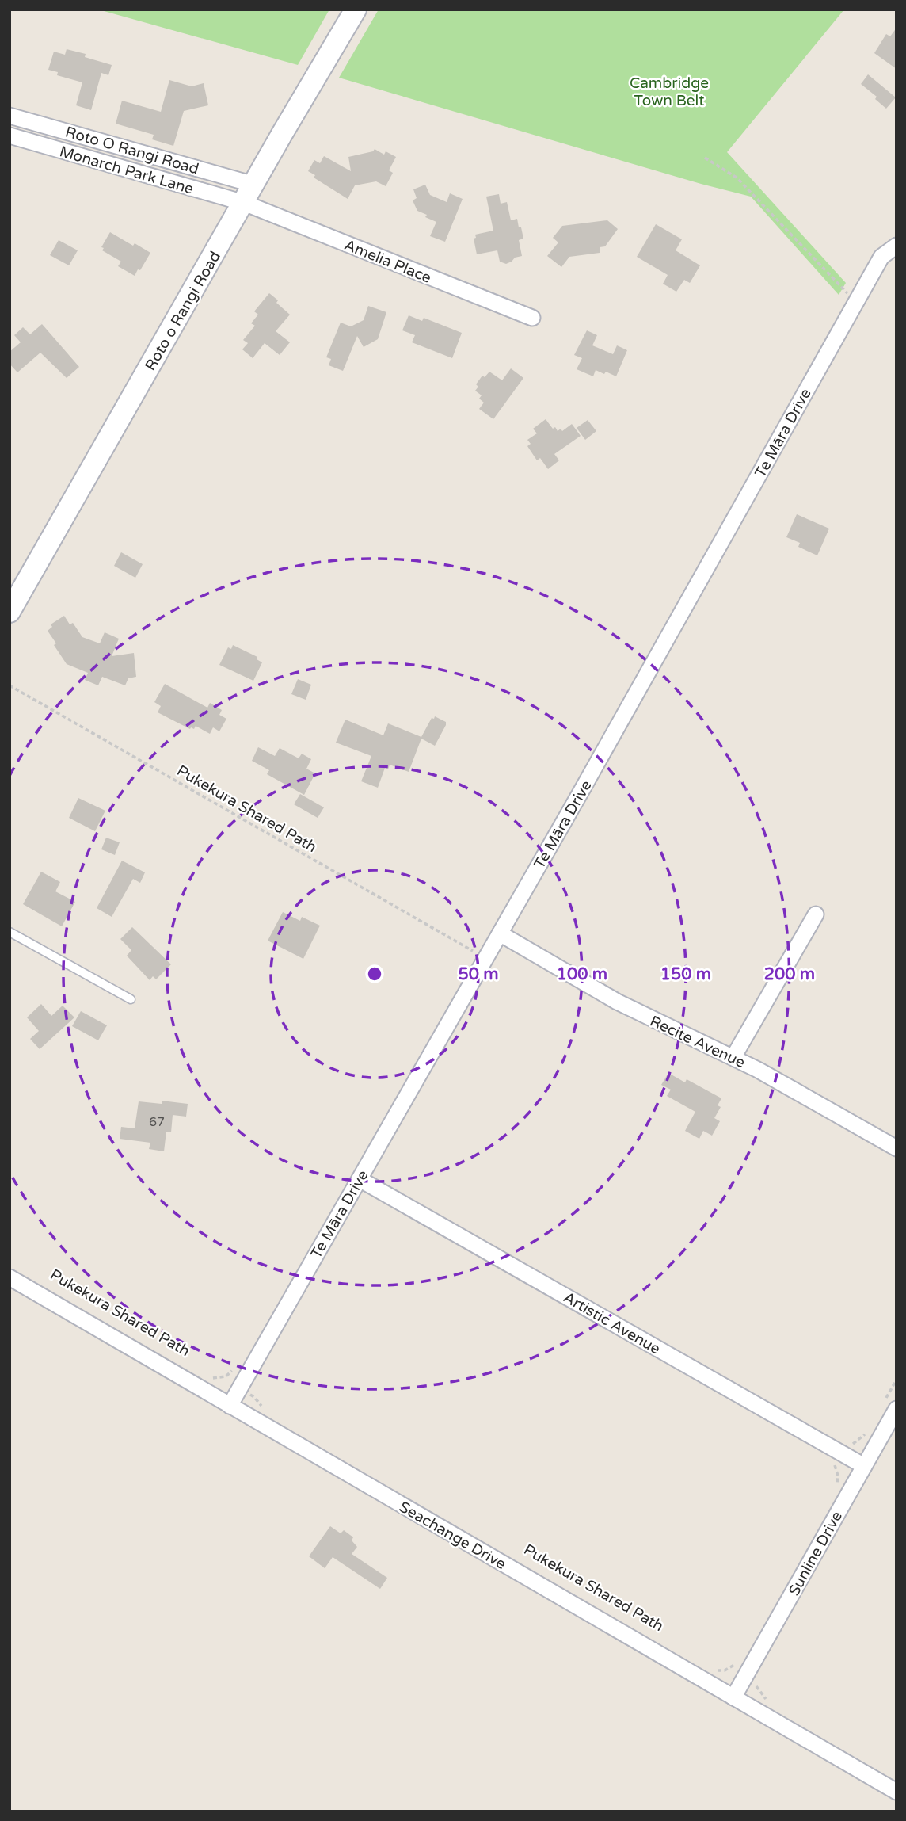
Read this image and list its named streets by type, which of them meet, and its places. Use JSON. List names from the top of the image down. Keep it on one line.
{"streets":{"street":["Roto O Rangi Road","Monarch Park Lane","Amelia Place","Roto o Rangi Road","Te Māra Drive","Recite Avenue","Artistic Avenue","Seachange Drive","Sunline Drive"],"path":["Pukekura Shared Path"]},"crossings":[["Roto O Rangi Road","Roto o Rangi Road"],["Monarch Park Lane","Amelia Place"],["Monarch Park Lane","Roto o Rangi Road"],["Amelia Place","Roto o Rangi Road"],["Te Māra Drive","Recite Avenue"],["Te Māra Drive","Artistic Avenue"],["Te Māra Drive","Seachange Drive"],["Artistic Avenue","Sunline Drive"],["Seachange Drive","Sunline Drive"]],"parks":["Cambridge Town Belt"],"house_numbers":["67"],"rings":["50 m","100 m","150 m","200 m"]}
